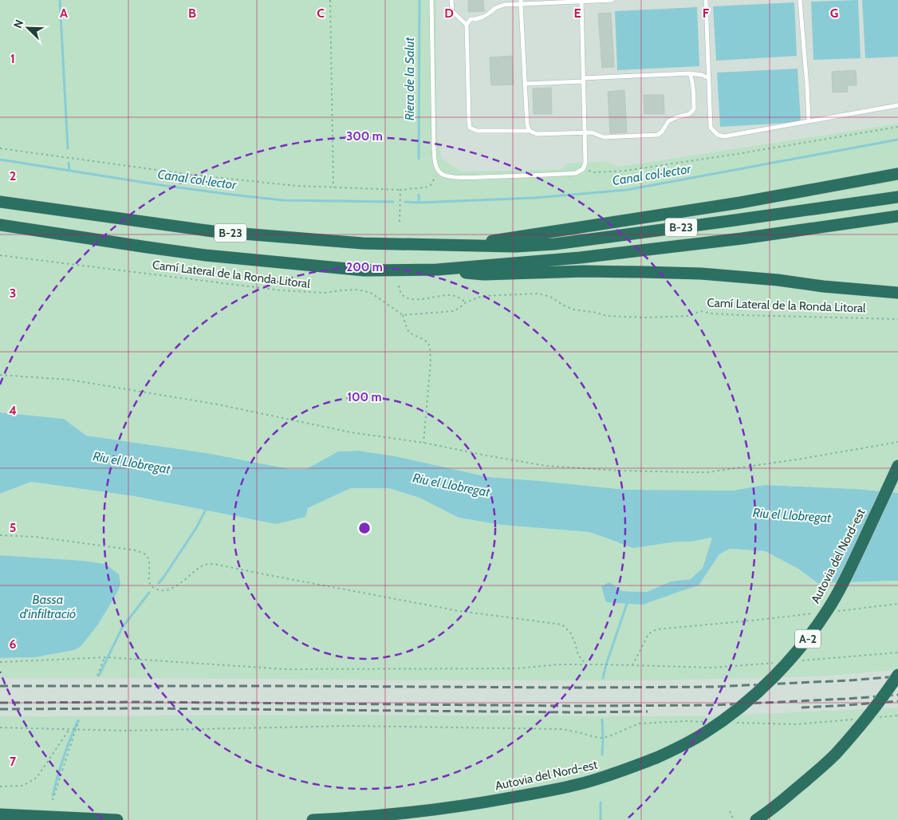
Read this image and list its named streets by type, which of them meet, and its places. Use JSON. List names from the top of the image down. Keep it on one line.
{"streets":{"highway":["B-23","Autovia del Nord-est","A-2"],"path":["Camí Lateral de la Ronda Litoral"]},"water":["Riera de la Salut","Canal col·lector","Riu el Llobregat","Bassa d'infiltració"],"north":"top left","grid":{"columns":["A","B","C","D","E","F","G"],"rows":["1","2","3","4","5","6","7"]},"rings":["300 m","200 m","100 m"]}
